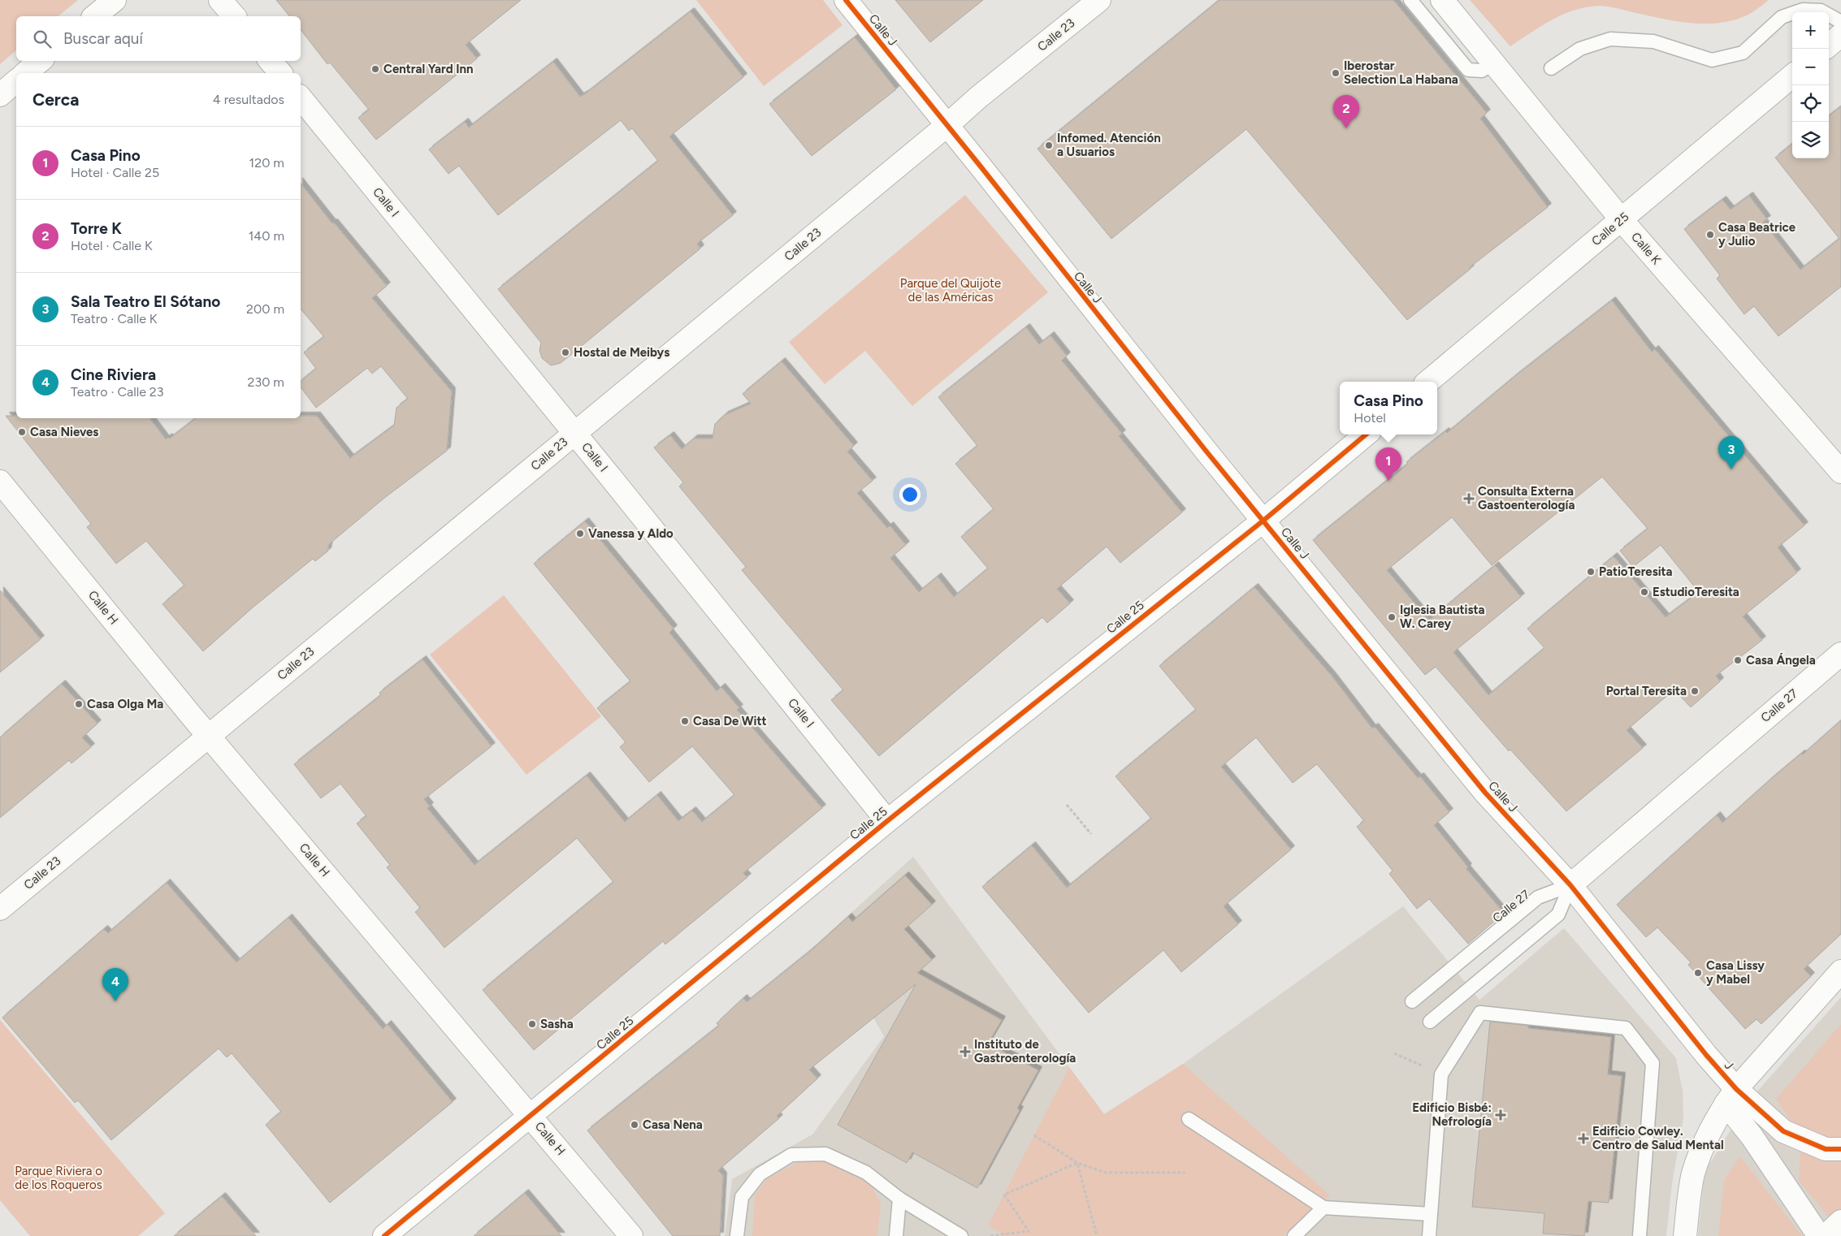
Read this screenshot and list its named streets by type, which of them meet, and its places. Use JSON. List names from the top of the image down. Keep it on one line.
{"streets":{"street":["Calle J","Calle 23","Calle I","Calle 25","Calle K","Calle H","Calle 27","J"]},"crossings":[["Calle J","Calle 23"],["Calle J","Calle 25"],["Calle J","Calle 27"],["Calle J","J"],["Calle 23","Calle I"],["Calle 23","Calle H"],["Calle I","Calle 25"],["Calle 25","Calle K"],["Calle 25","Calle H"]],"parks":["Parque del Quijote de las Américas","Parque Riviera o de los Roqueros"],"places":{"other":["Central Yard Inn","Iberostar Selection La Habana","Infomed. Atención a Usuarios","Casa Beatrice y Julio","Hostal de Meibys","Casa Nieves","Vanessa y Aldo","PatioTeresita","EstudioTeresita","Iglesia Bautista W. Carey","Casa Ángela","Portal Teresita","Casa Olga Ma","Casa De Witt","Casa Lissy y Mabel","Sasha","Casa Nena"],"health":["Consulta Externa Gastoenterología","Instituto de Gastroenterología","Edificio Bisbé: Nefrología","Edificio Cowley. Centro de Salud Mental"]},"page":{"map_buttons":["+","−"],"search":"Buscar aquí","heading":["Cerca","4 resultados"],"pins":["2","3","1","4"],"list":[{"mark":"1","name":"Casa Pino","note":"Hotel · Calle 25","value":"120 m"},{"mark":"2","name":"Torre K","note":"Hotel · Calle K","value":"140 m"},{"mark":"3","name":"Sala Teatro El Sótano","note":"Teatro · Calle K","value":"200 m"},{"mark":"4","name":"Cine Riviera","note":"Teatro · Calle 23","value":"230 m"}],"popup":["Casa Pino","Hotel"]}}
